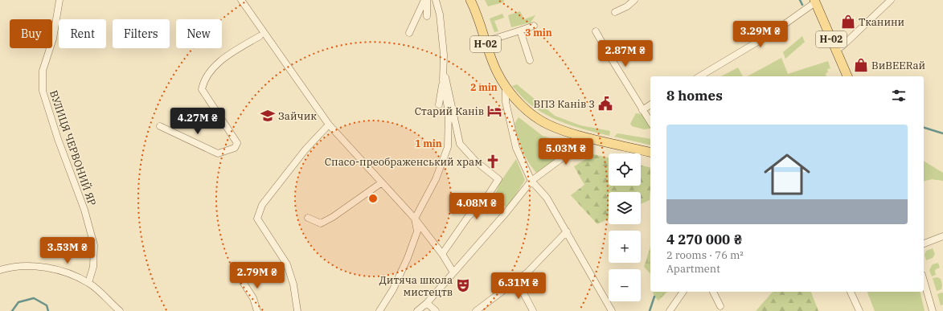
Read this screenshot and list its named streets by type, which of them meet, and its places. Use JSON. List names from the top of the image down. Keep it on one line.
{"streets":{"main road":["Н-02"],"street":["ВУЛИЦЯ ЧЕРВОНИЙ ЯР"]},"places":{"shop":["Тканини","ВиBEERай"],"public building":["ВПЗ Канів 3"],"hotel":["Старий Канів"],"school or university":["Зайчик"],"church":["Спасо-преображенський храм"],"theatre":["Дитяча школа мистецтв"]},"page":{"chip":["Buy","Rent","Filters","New"],"price":["3.29M ₴","2.87M ₴","4.27M ₴","5.03M ₴","4.08M ₴","3.53M ₴","2.79M ₴","6.31M ₴"],"heading":"8 homes","list":[{"name":"4 270 000 ₴","note":"2 rooms · 76 m² · Apartment"}],"map_buttons":["+","−"]},"rings":["3 min","2 min","1 min"]}
